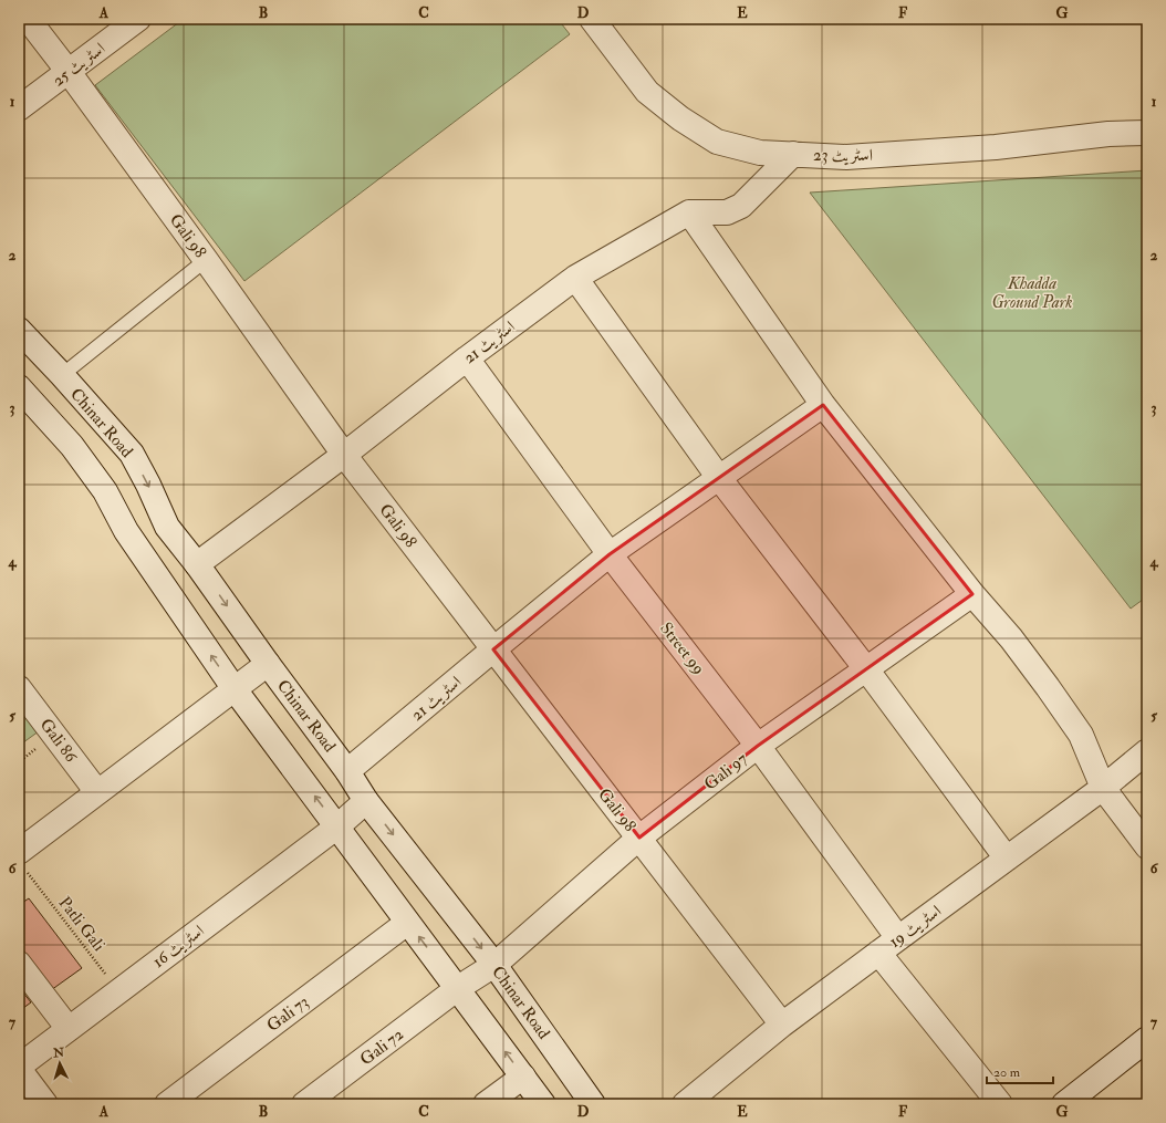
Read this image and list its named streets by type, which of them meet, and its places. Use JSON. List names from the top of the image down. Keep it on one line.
{"streets":{"street":["اسٹریٹ 25","اسٹریٹ 23","Gali 98","اسٹریٹ 21","Chinar Road","Street 99","Gali 86","Gali 97","اسٹریٹ 19","اسٹریٹ 16","Gali 73","Gali 72"],"path":["Patli Gali"]},"crossings":[["اسٹریٹ 25","Gali 98"],["اسٹریٹ 23","اسٹریٹ 21"],["Gali 98","اسٹریٹ 21"],["Gali 98","Gali 97"],["Gali 98","اسٹریٹ 19"],["اسٹریٹ 21","Chinar Road"],["اسٹریٹ 21","Street 99"],["Chinar Road","Gali 97"],["Chinar Road","اسٹریٹ 16"],["Chinar Road","Gali 72"],["Street 99","Gali 97"],["Street 99","اسٹریٹ 19"],["Gali 97","Gali 72"]],"parks":["Khadda Ground Park"],"scale_bar":"20 m","north":"top","grid":{"columns":["A","B","C","D","E","F","G"],"rows":["1","2","3","4","5","6","7"]}}
